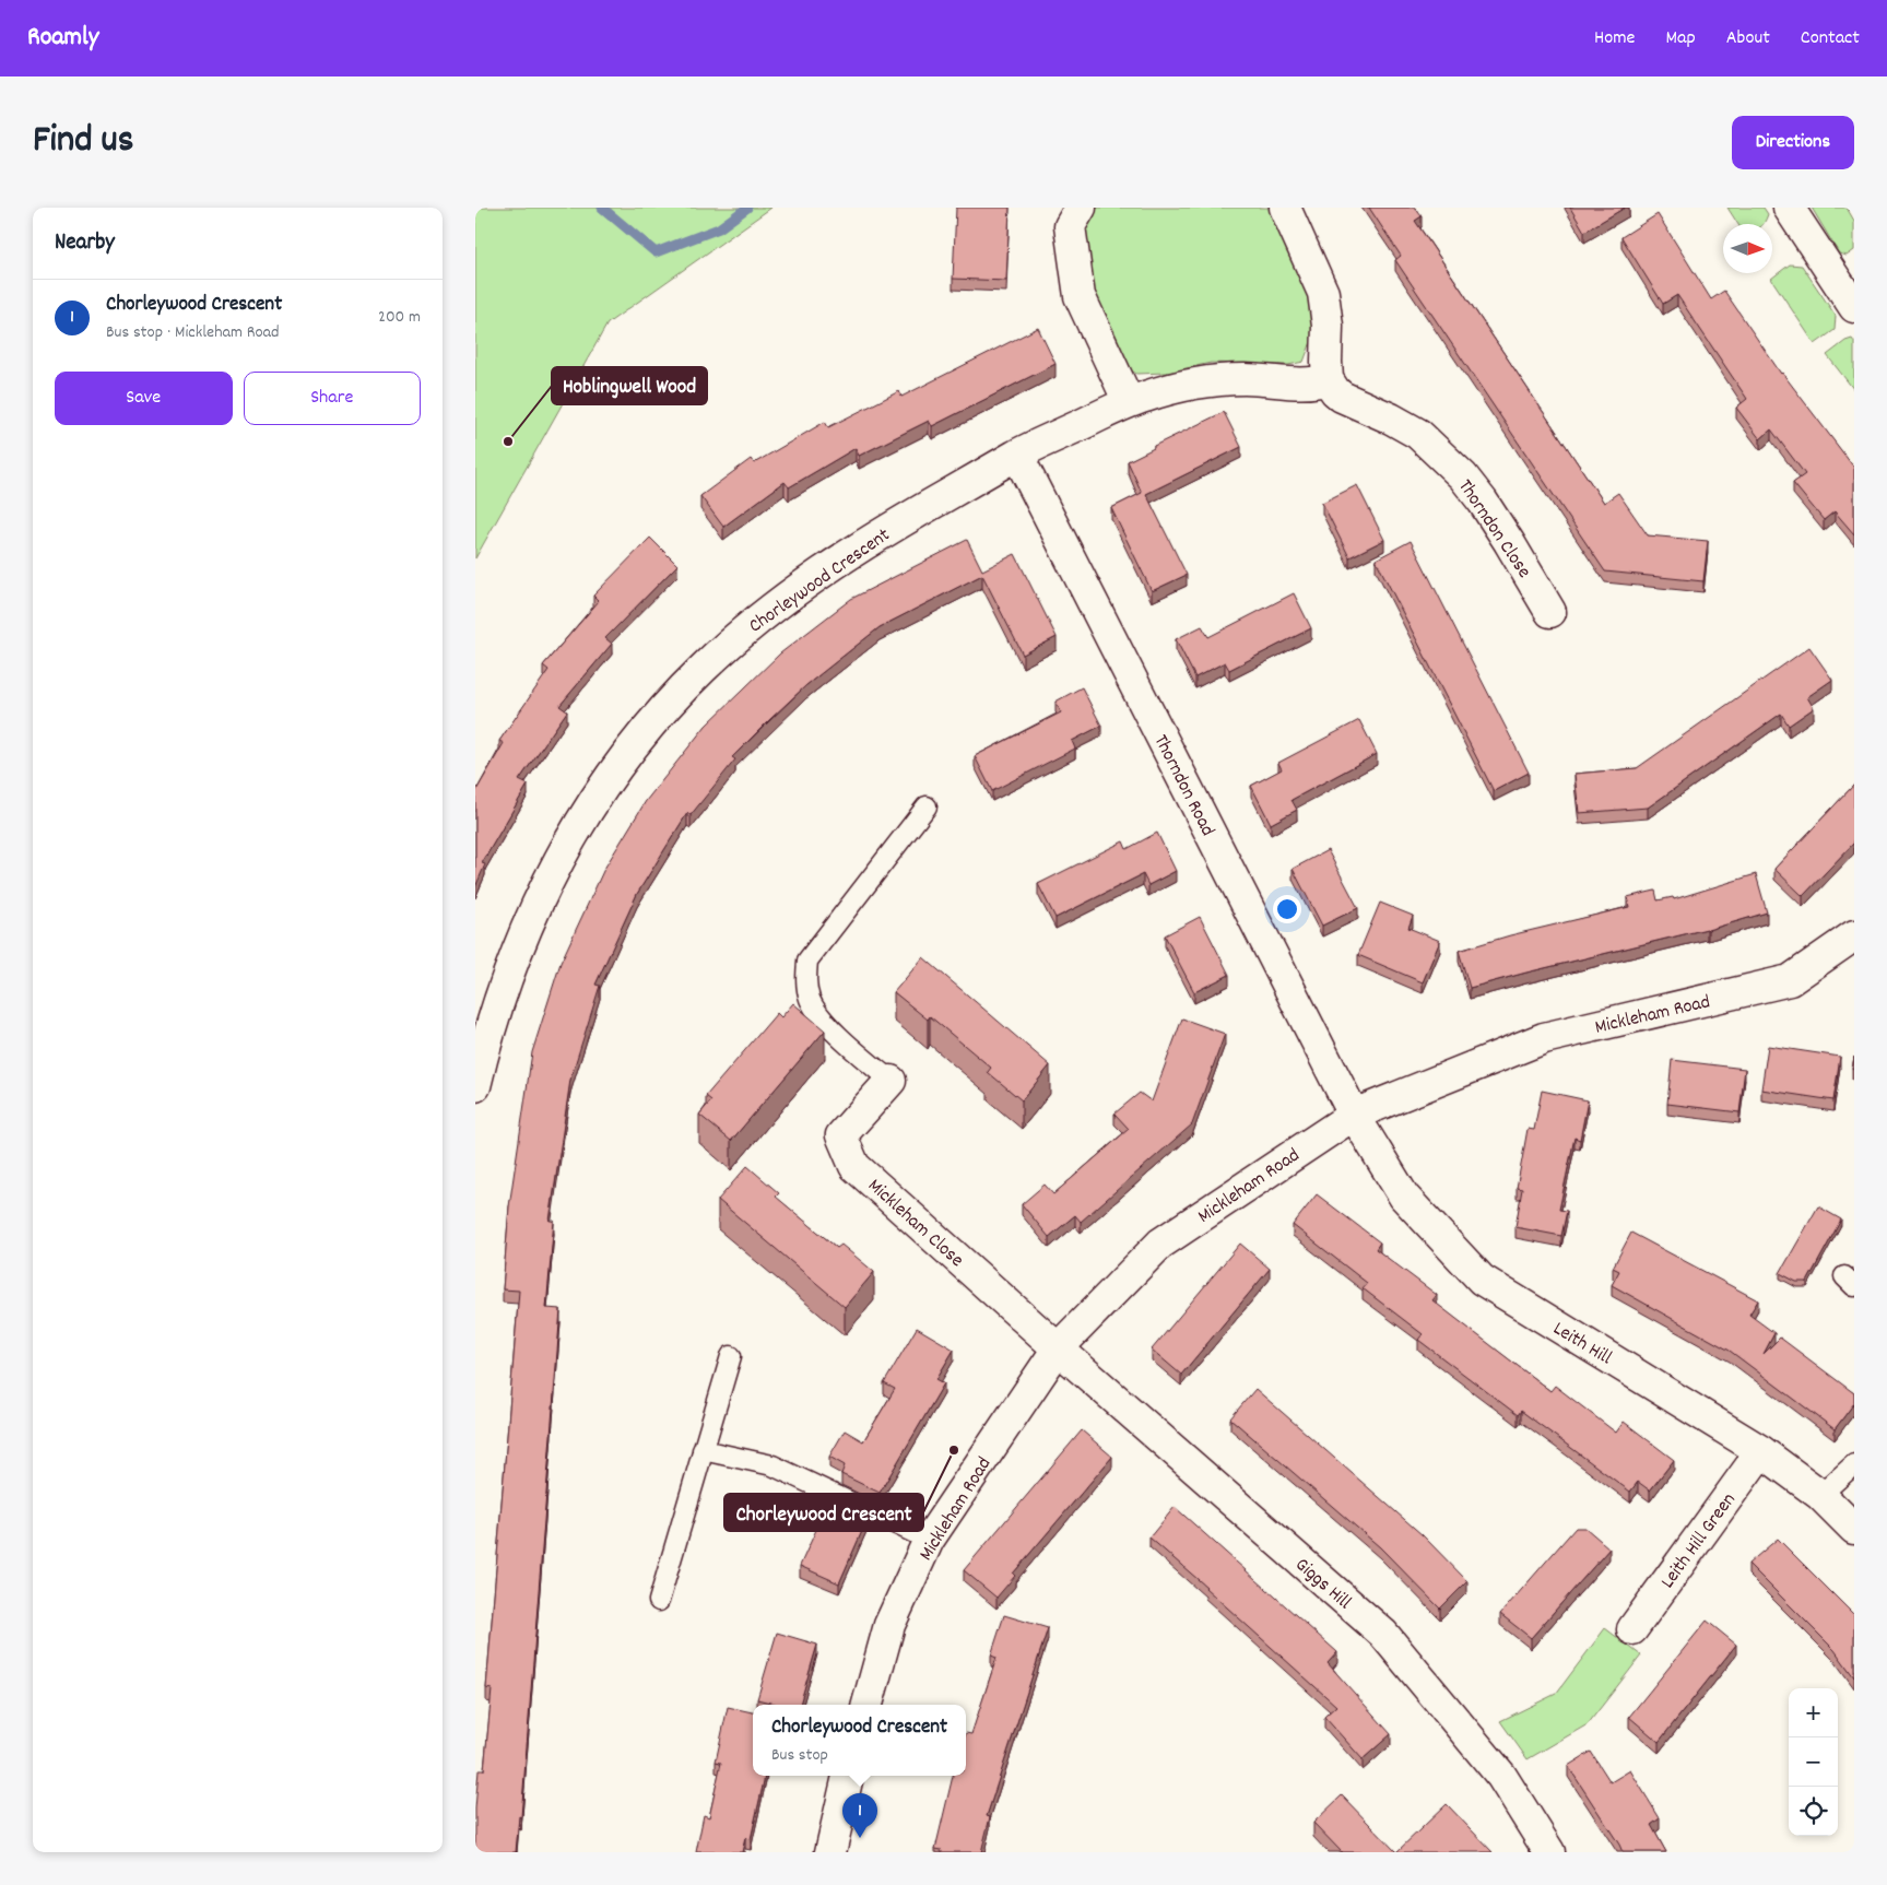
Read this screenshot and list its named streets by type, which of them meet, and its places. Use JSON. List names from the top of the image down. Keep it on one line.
{"streets":{"street":["Thorndon Close","Chorleywood Crescent","Thorndon Road","Mickleham Road","Mickleham Close","Leith Hill","Leith Hill Green","Giggs Hill"]},"crossings":[["Chorleywood Crescent","Thorndon Road"],["Thorndon Road","Mickleham Road"],["Thorndon Road","Leith Hill"],["Mickleham Road","Mickleham Close"],["Mickleham Road","Leith Hill"],["Mickleham Road","Giggs Hill"],["Mickleham Close","Giggs Hill"],["Leith Hill","Leith Hill Green"]],"places":["Hoblingwell Wood","Chorleywood Crescent"],"north":"right","page":{"header":"Roamly","nav":["Home","Map","About","Contact"],"title":"Find us","buttons":["Directions",["Save","Share"]],"heading":"Nearby","list":[{"mark":"1","name":"Chorleywood Crescent","note":"Bus stop · Mickleham Road","value":"200 m"}],"map_buttons":["+","−"],"popup":["Chorleywood Crescent","Bus stop"],"pins":"1"}}
